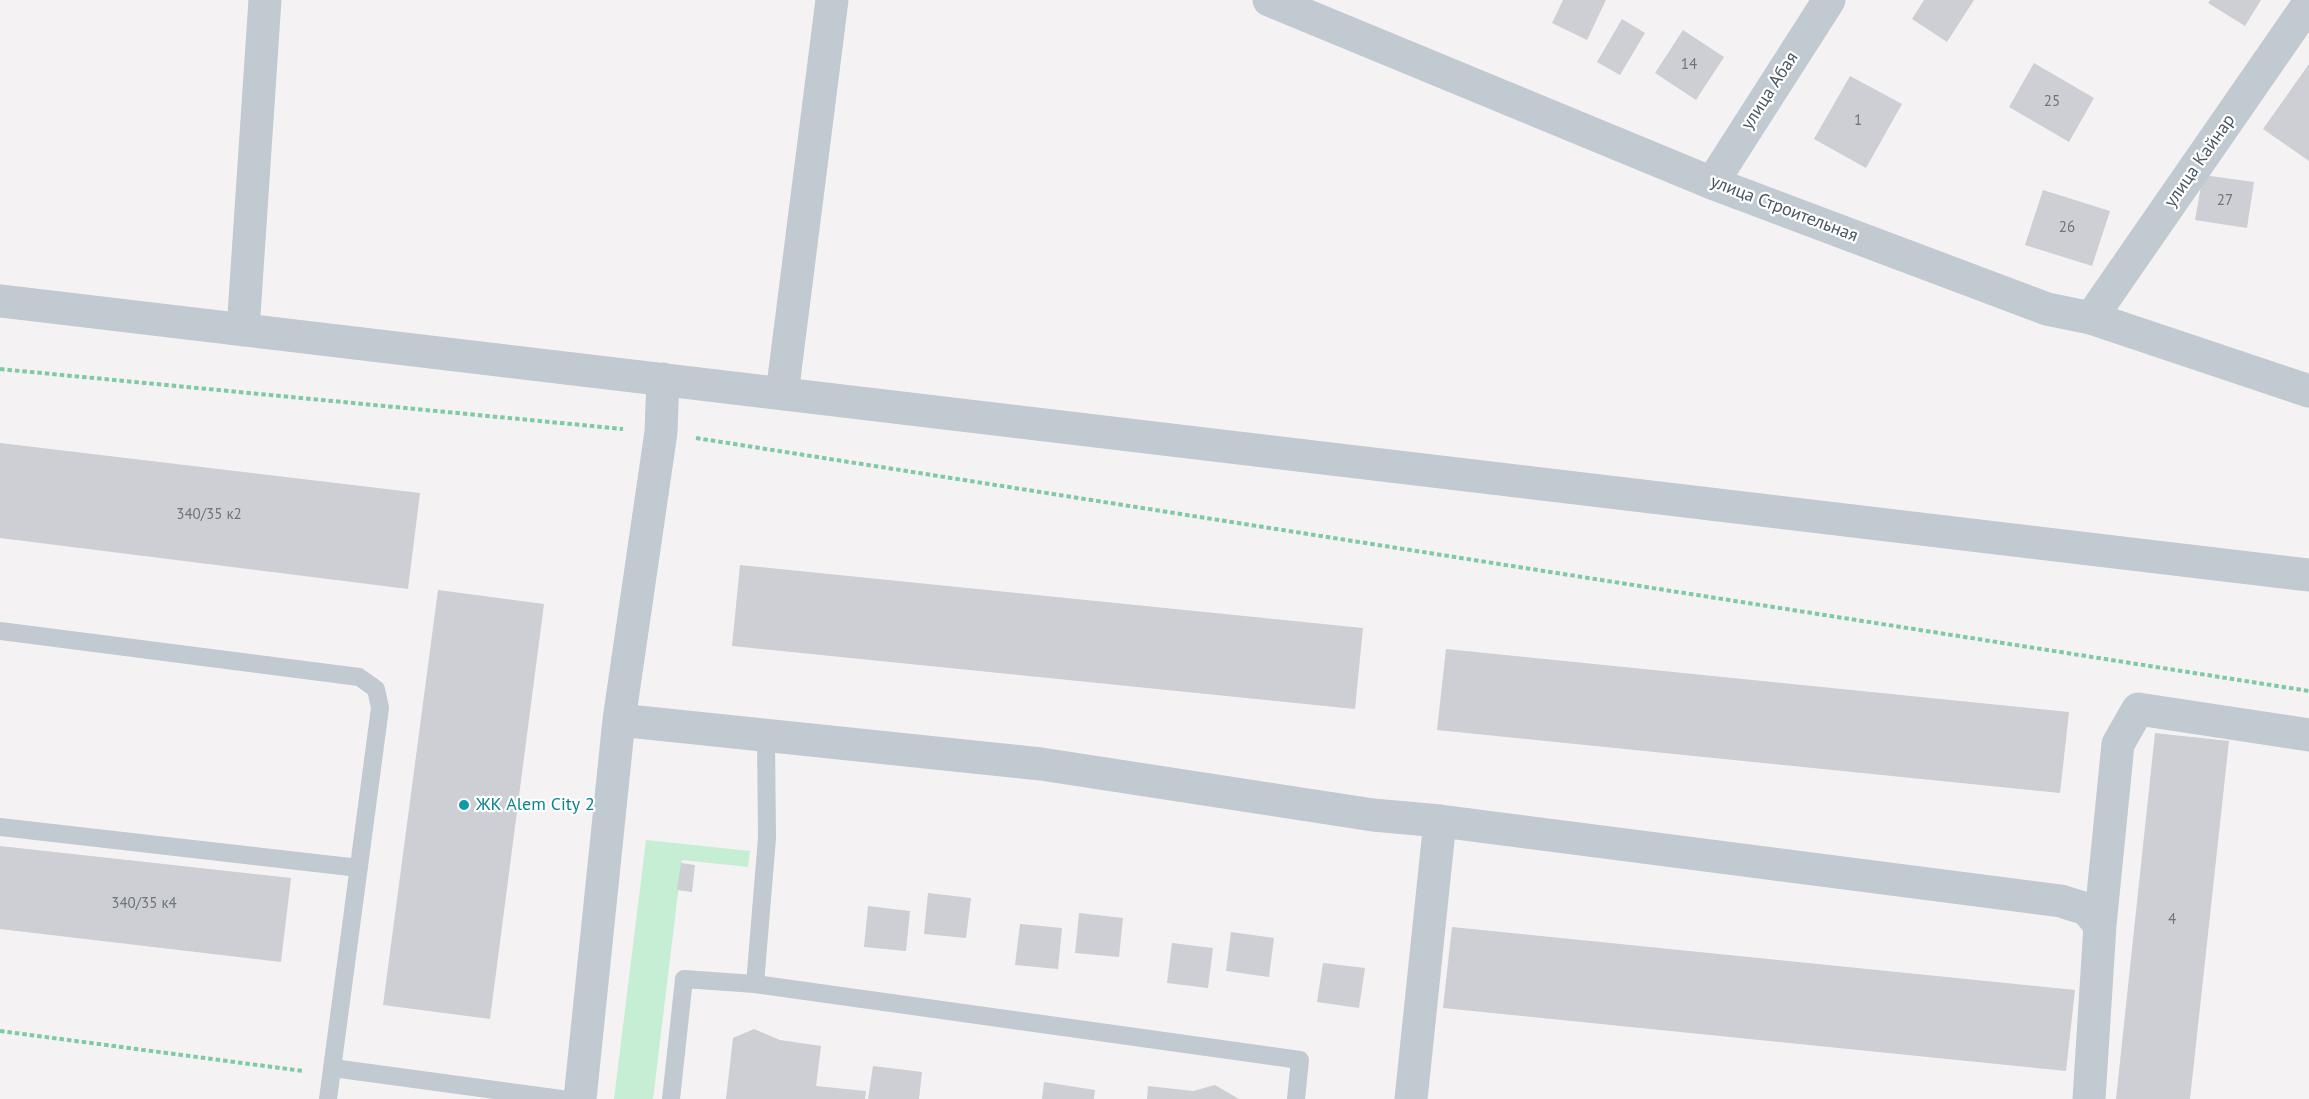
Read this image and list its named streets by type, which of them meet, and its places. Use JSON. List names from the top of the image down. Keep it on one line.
{"streets":{"street":["улица Абая","улица Кайнар","улица Строительная"]},"crossings":[["улица Абая","улица Строительная"],["улица Кайнар","улица Строительная"]],"places":["ЖК Alem City 2"],"house_numbers":["14","25","1","27","26","340/35 к2","340/35 к4","4"]}
